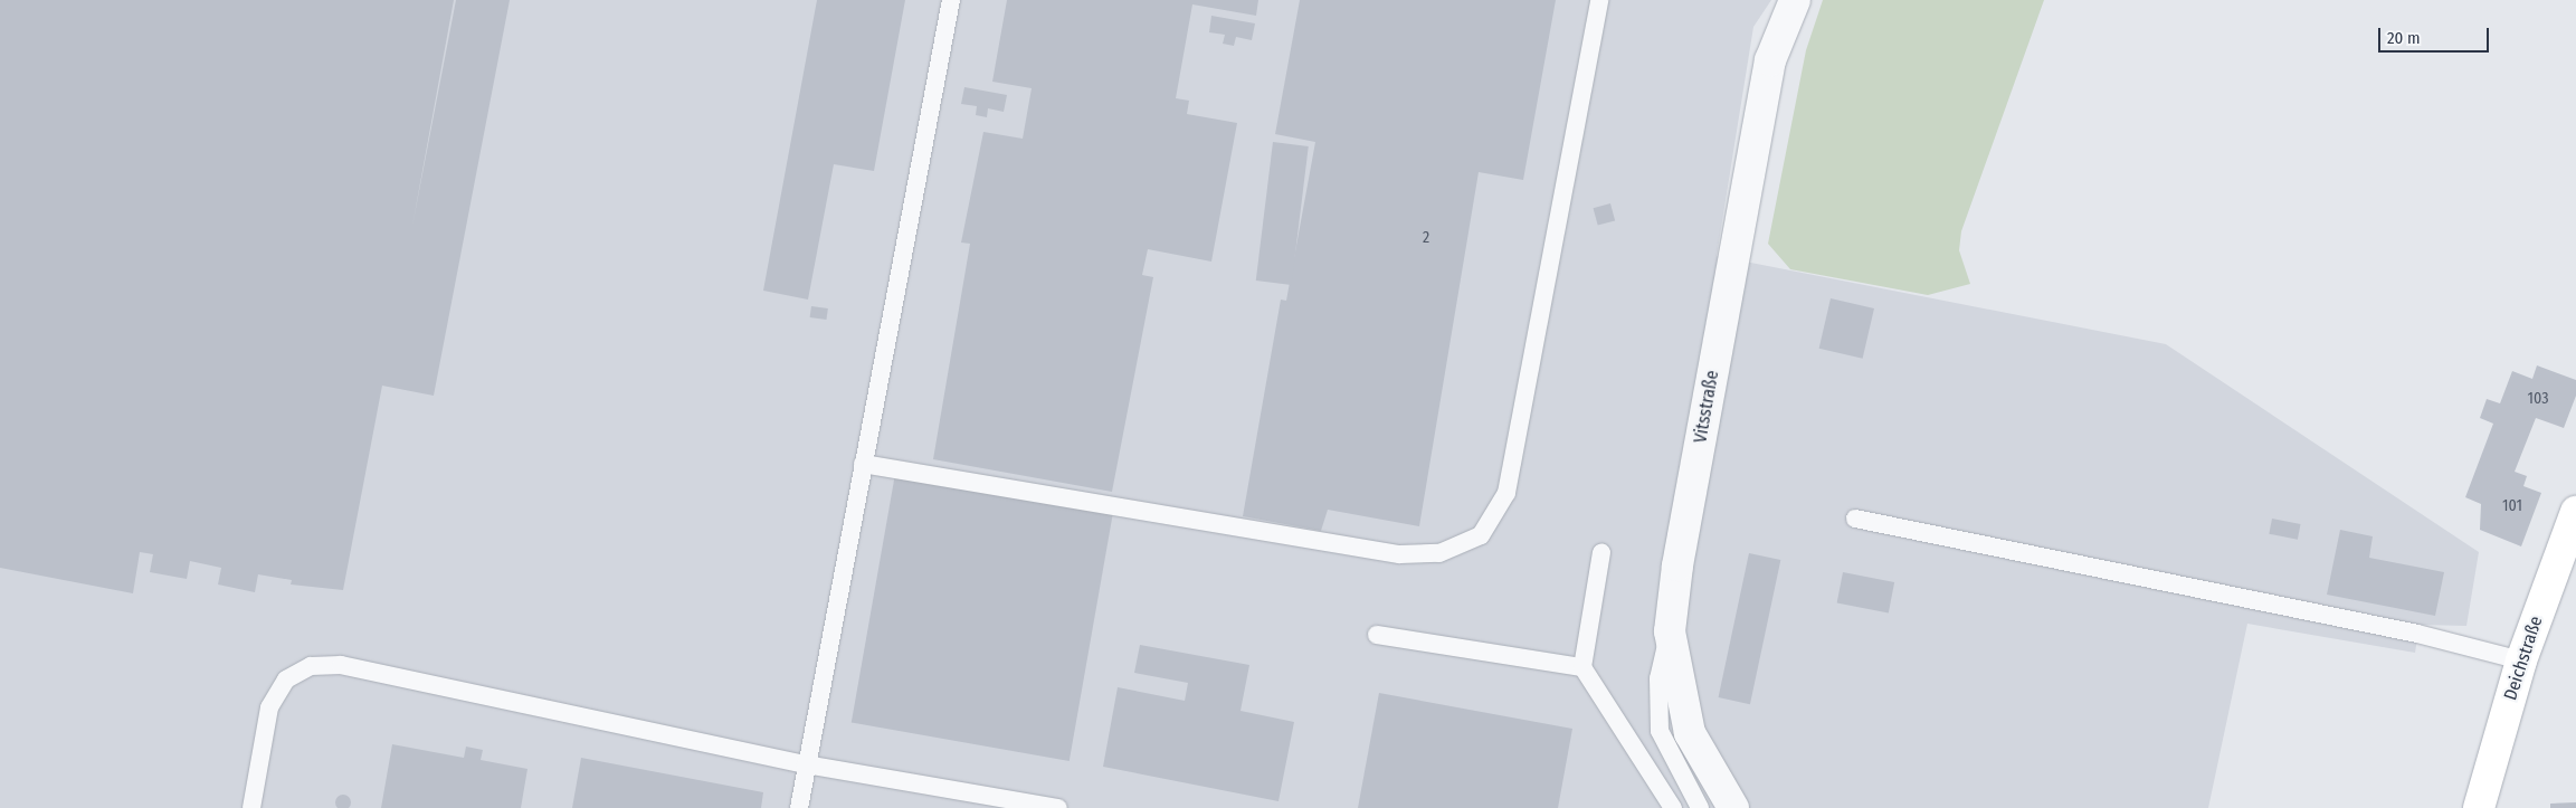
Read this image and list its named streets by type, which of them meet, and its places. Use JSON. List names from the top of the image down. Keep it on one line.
{"streets":{"street":["Vitsstraße","Deichstraße"]},"house_numbers":["2","103","101"],"scale_bar":"20 m"}
